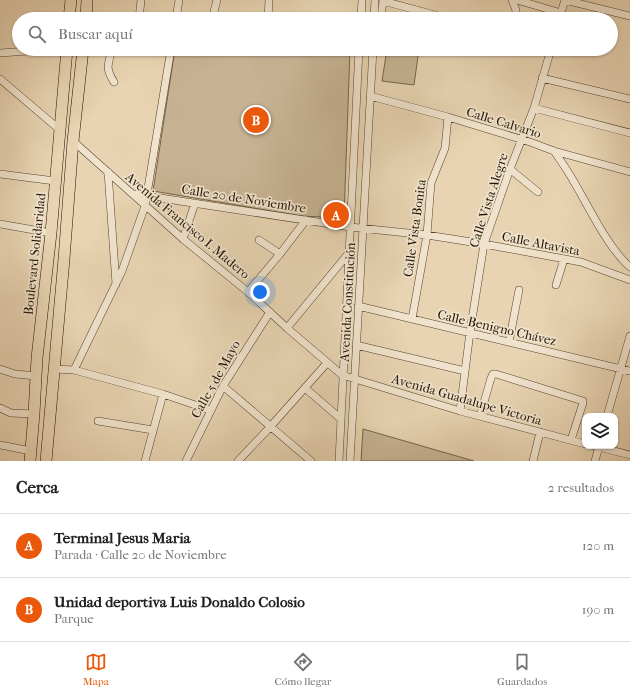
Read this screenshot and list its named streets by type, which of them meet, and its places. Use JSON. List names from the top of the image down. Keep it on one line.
{"streets":{"main road":["Boulevard Solidaridad"],"street":["Calle Calvario","Calle 20 de Noviembre","Calle Vista Alegre","Avenida Francisco I. Madero","Calle Vista Bonita","Calle Altavista","Avenida Constitución","Calle Benigno Chávez","Calle 5 de Mayo","Avenida Guadalupe Victoria"]},"crossings":[["Calle Calvario","Calle Vista Alegre"],["Calle Calvario","Calle Vista Bonita"],["Calle Calvario","Avenida Constitución"],["Calle 20 de Noviembre","Avenida Francisco I. Madero"],["Calle 20 de Noviembre","Calle Altavista"],["Calle 20 de Noviembre","Avenida Constitución"],["Calle Vista Alegre","Calle Altavista"],["Calle Vista Alegre","Calle Benigno Chávez"],["Calle Vista Alegre","Avenida Guadalupe Victoria"],["Avenida Francisco I. Madero","Avenida Constitución"],["Avenida Francisco I. Madero","Calle 5 de Mayo"],["Avenida Francisco I. Madero","Avenida Guadalupe Victoria"],["Calle Vista Bonita","Calle Altavista"],["Calle Vista Bonita","Calle Benigno Chávez"],["Calle Altavista","Avenida Constitución"],["Avenida Constitución","Calle Benigno Chávez"],["Avenida Constitución","Avenida Guadalupe Victoria"]],"page":{"search":"Buscar aquí","pins":["B","A"],"heading":["Cerca","2 resultados"],"list":[{"mark":"A","name":"Terminal Jesus Maria","note":"Parada · Calle 20 de Noviembre","value":"120 m"},{"mark":"B","name":"Unidad deportiva Luis Donaldo Colosio","note":"Parque","value":"190 m"}],"nav":["Mapa","Cómo llegar","Guardados"]}}
